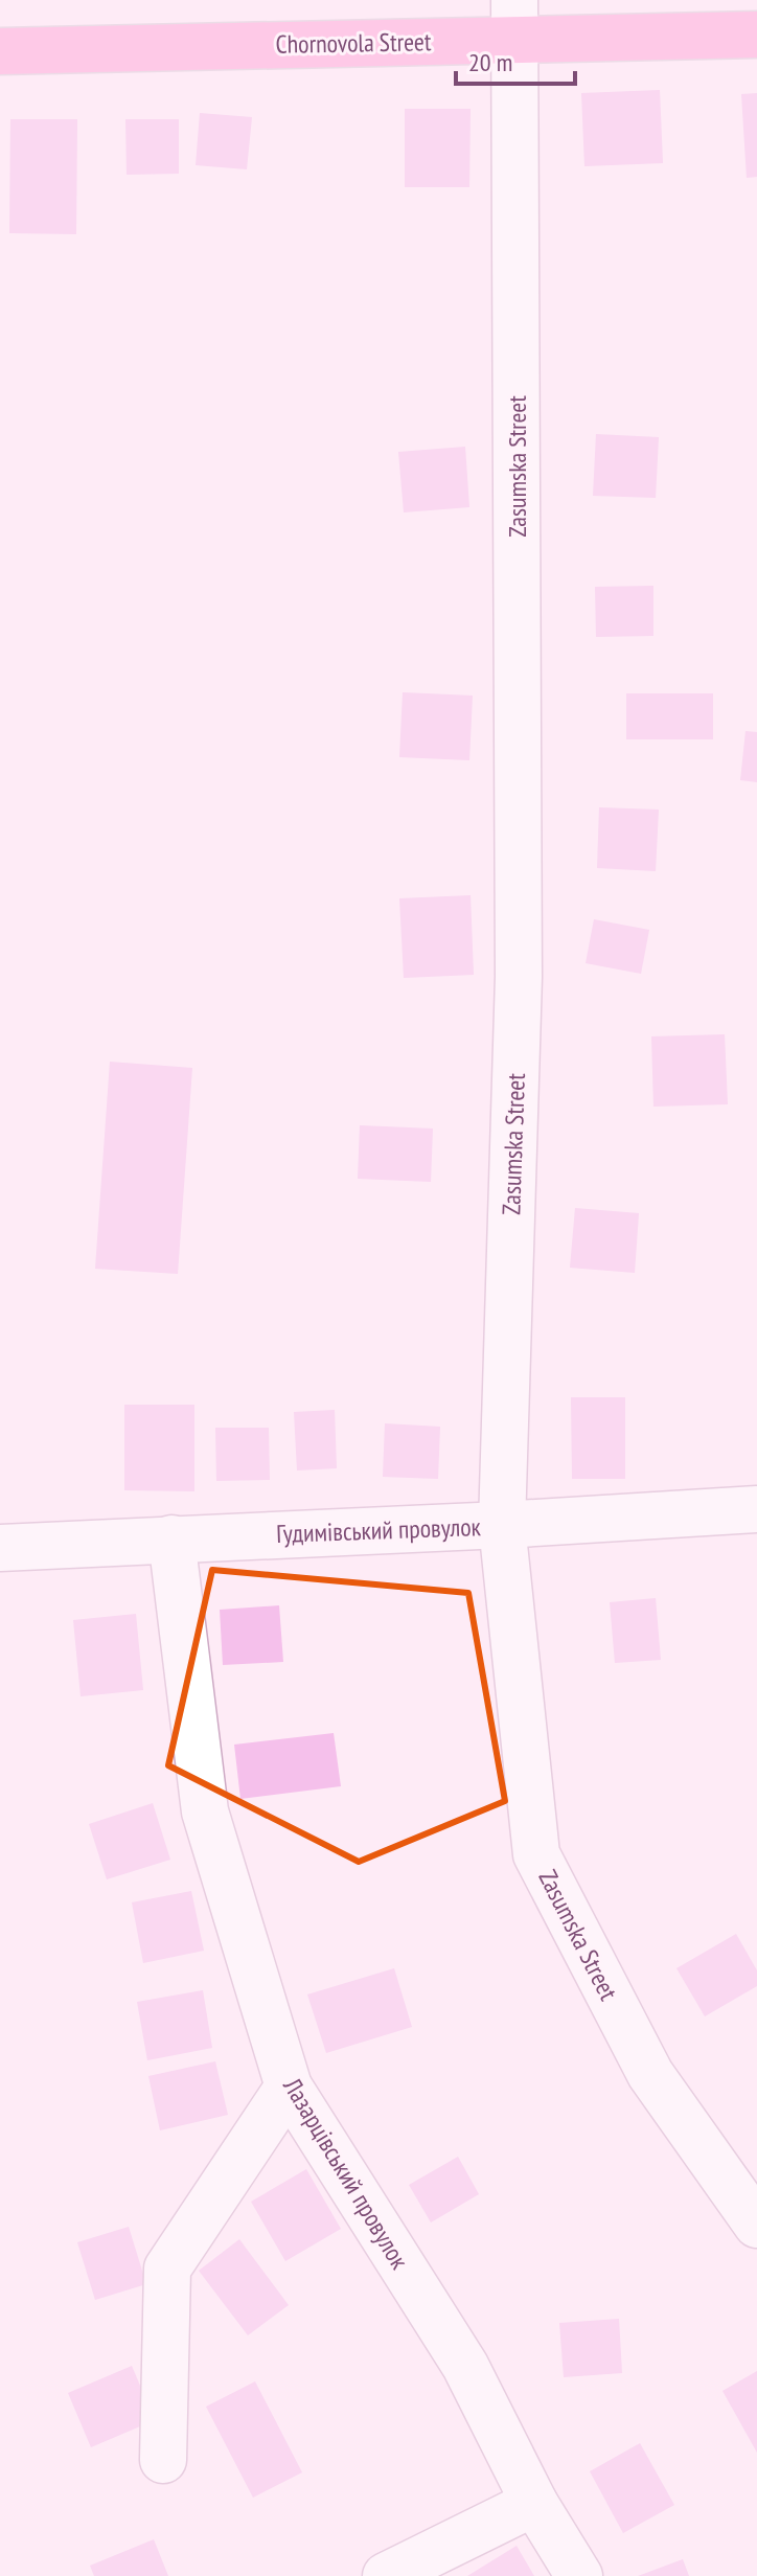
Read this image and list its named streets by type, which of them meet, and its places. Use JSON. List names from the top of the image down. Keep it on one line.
{"streets":{"main road":["Chornovola Street"],"street":["Zasumska Street","Гудимівський провулок","Лазарцівський провулок"]},"crossings":[["Chornovola Street","Zasumska Street"],["Zasumska Street","Гудимівський провулок"],["Гудимівський провулок","Лазарцівський провулок"]],"scale_bar":"20 m"}
